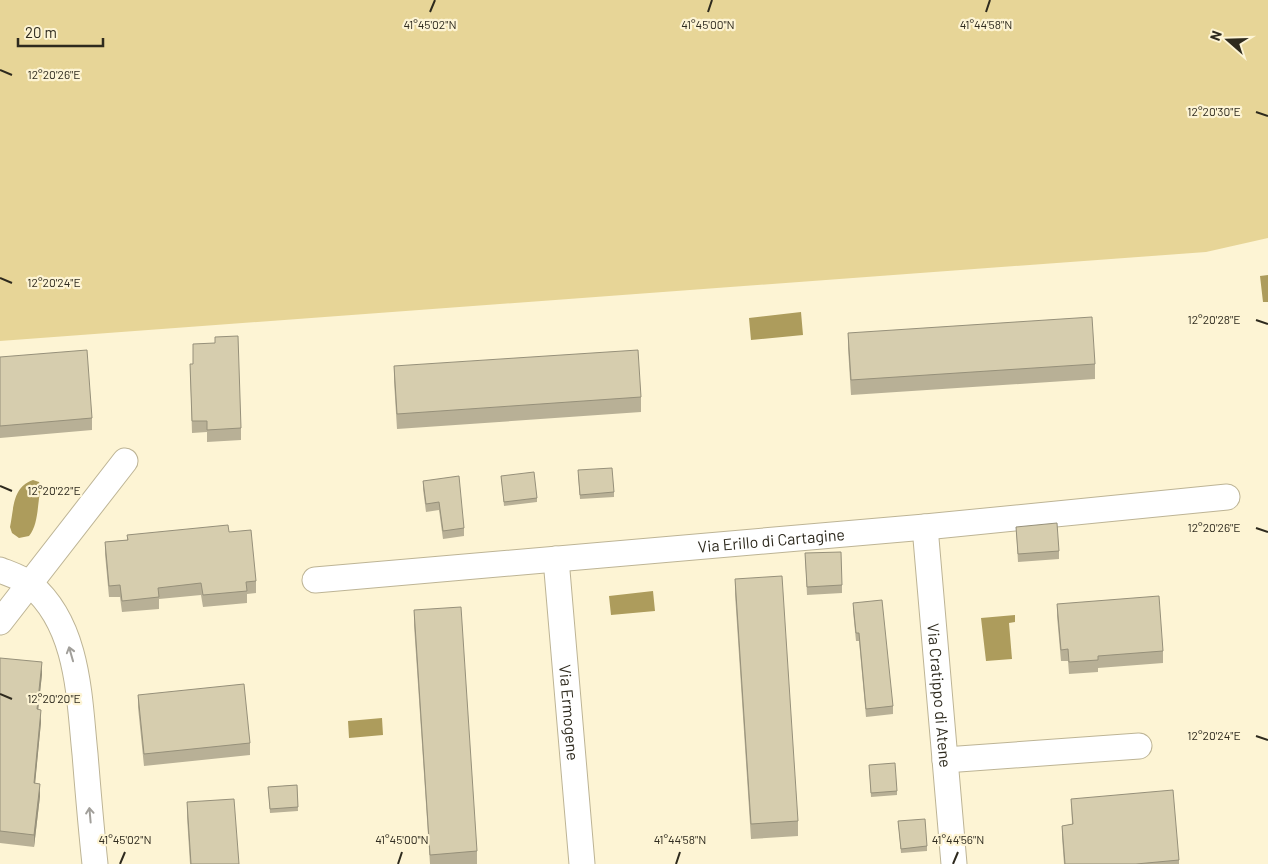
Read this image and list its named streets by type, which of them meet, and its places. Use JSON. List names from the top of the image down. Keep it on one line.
{"streets":{"street":["Via Erillo di Cartagine","Via Cratippo di Atene","Via Ermogene"]},"crossings":[["Via Erillo di Cartagine","Via Cratippo di Atene"],["Via Erillo di Cartagine","Via Ermogene"]],"scale_bar":"20 m","north":"left","coordinates":["41°45'02\"N","41°45'00\"N","41°44'58\"N","12°20'26\"E","12°20'30\"E","12°20'24\"E","12°20'28\"E","12°20'22\"E","12°20'20\"E","41°44'56\"N"]}
